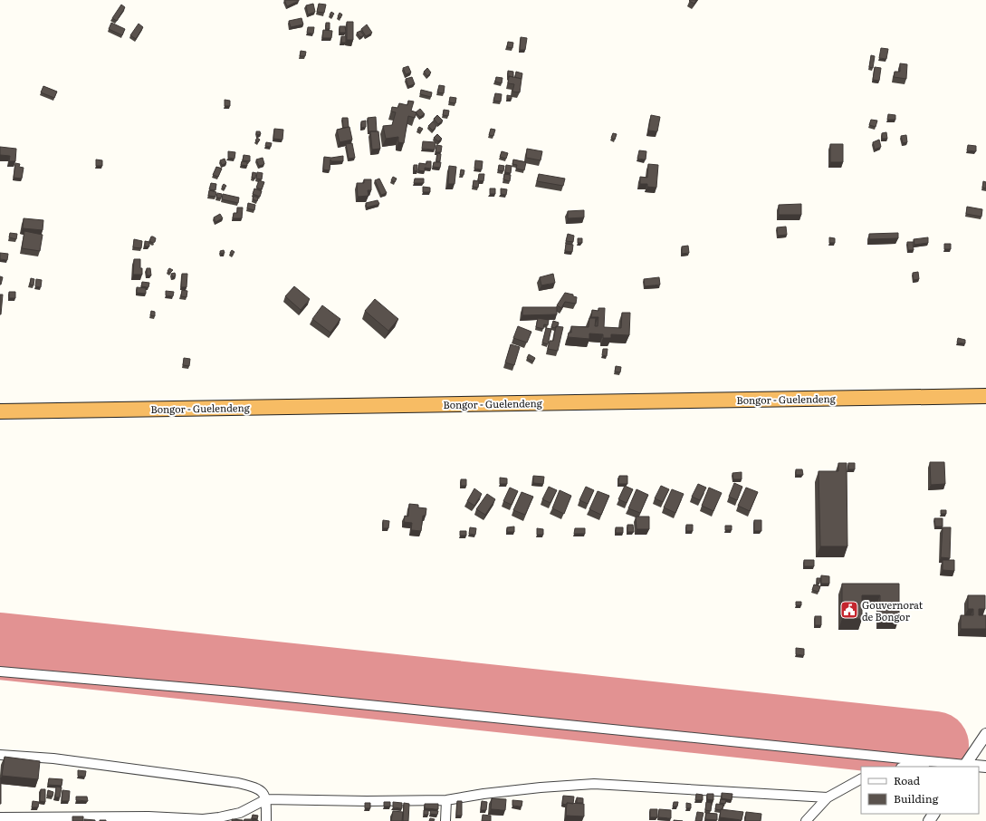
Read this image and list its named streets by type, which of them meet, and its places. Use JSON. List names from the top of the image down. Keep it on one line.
{"streets":{"highway":["Bongor - Guelendeng"]},"places":{"public building":["Gouvernorat de Bongor"]},"legend":["Road","Building"]}
